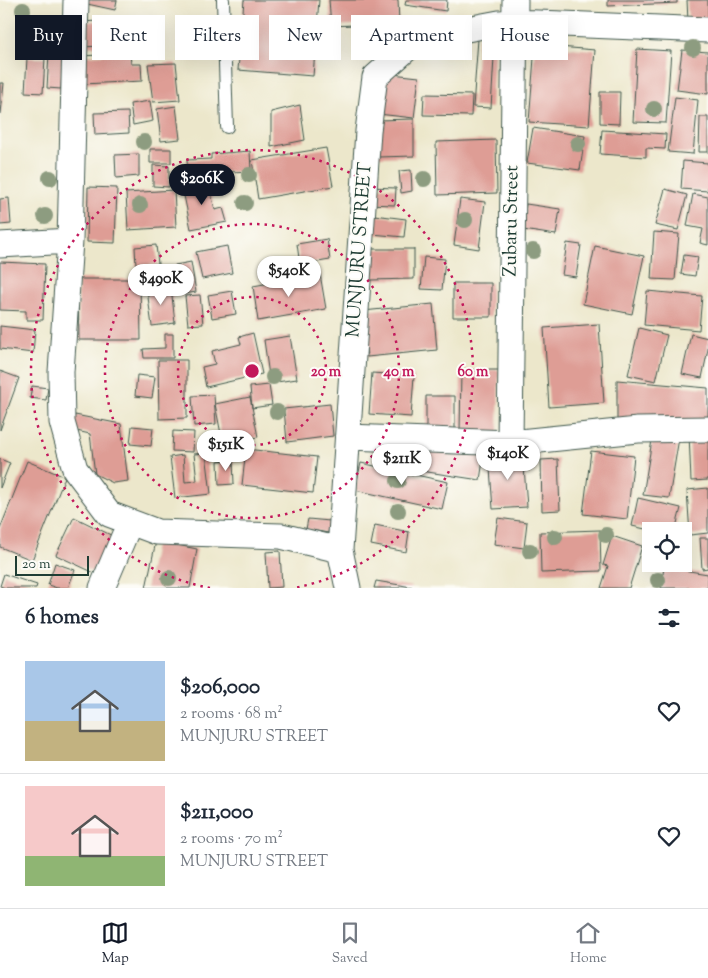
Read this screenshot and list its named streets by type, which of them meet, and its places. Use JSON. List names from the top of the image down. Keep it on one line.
{"streets":{"street":["Zubaru Street","MUNJURU STREET"]},"crossings":[["Zubaru Street","MUNJURU STREET"]],"scale_bar":"20 m","page":{"chip":["Buy","Rent","Filters","New","Apartment","House"],"price":["$206K","$540K","$490K","$151K","$140K","$211K"],"scale":"20 m","heading":"6 homes","list":[{"name":"$206,000","note":"2 rooms · 68 m² · MUNJURU STREET"},{"name":"$211,000","note":"2 rooms · 70 m² · MUNJURU STREET"}],"tabs":["Map","Saved","Home"]},"rings":["20 m","40 m","60 m"]}
